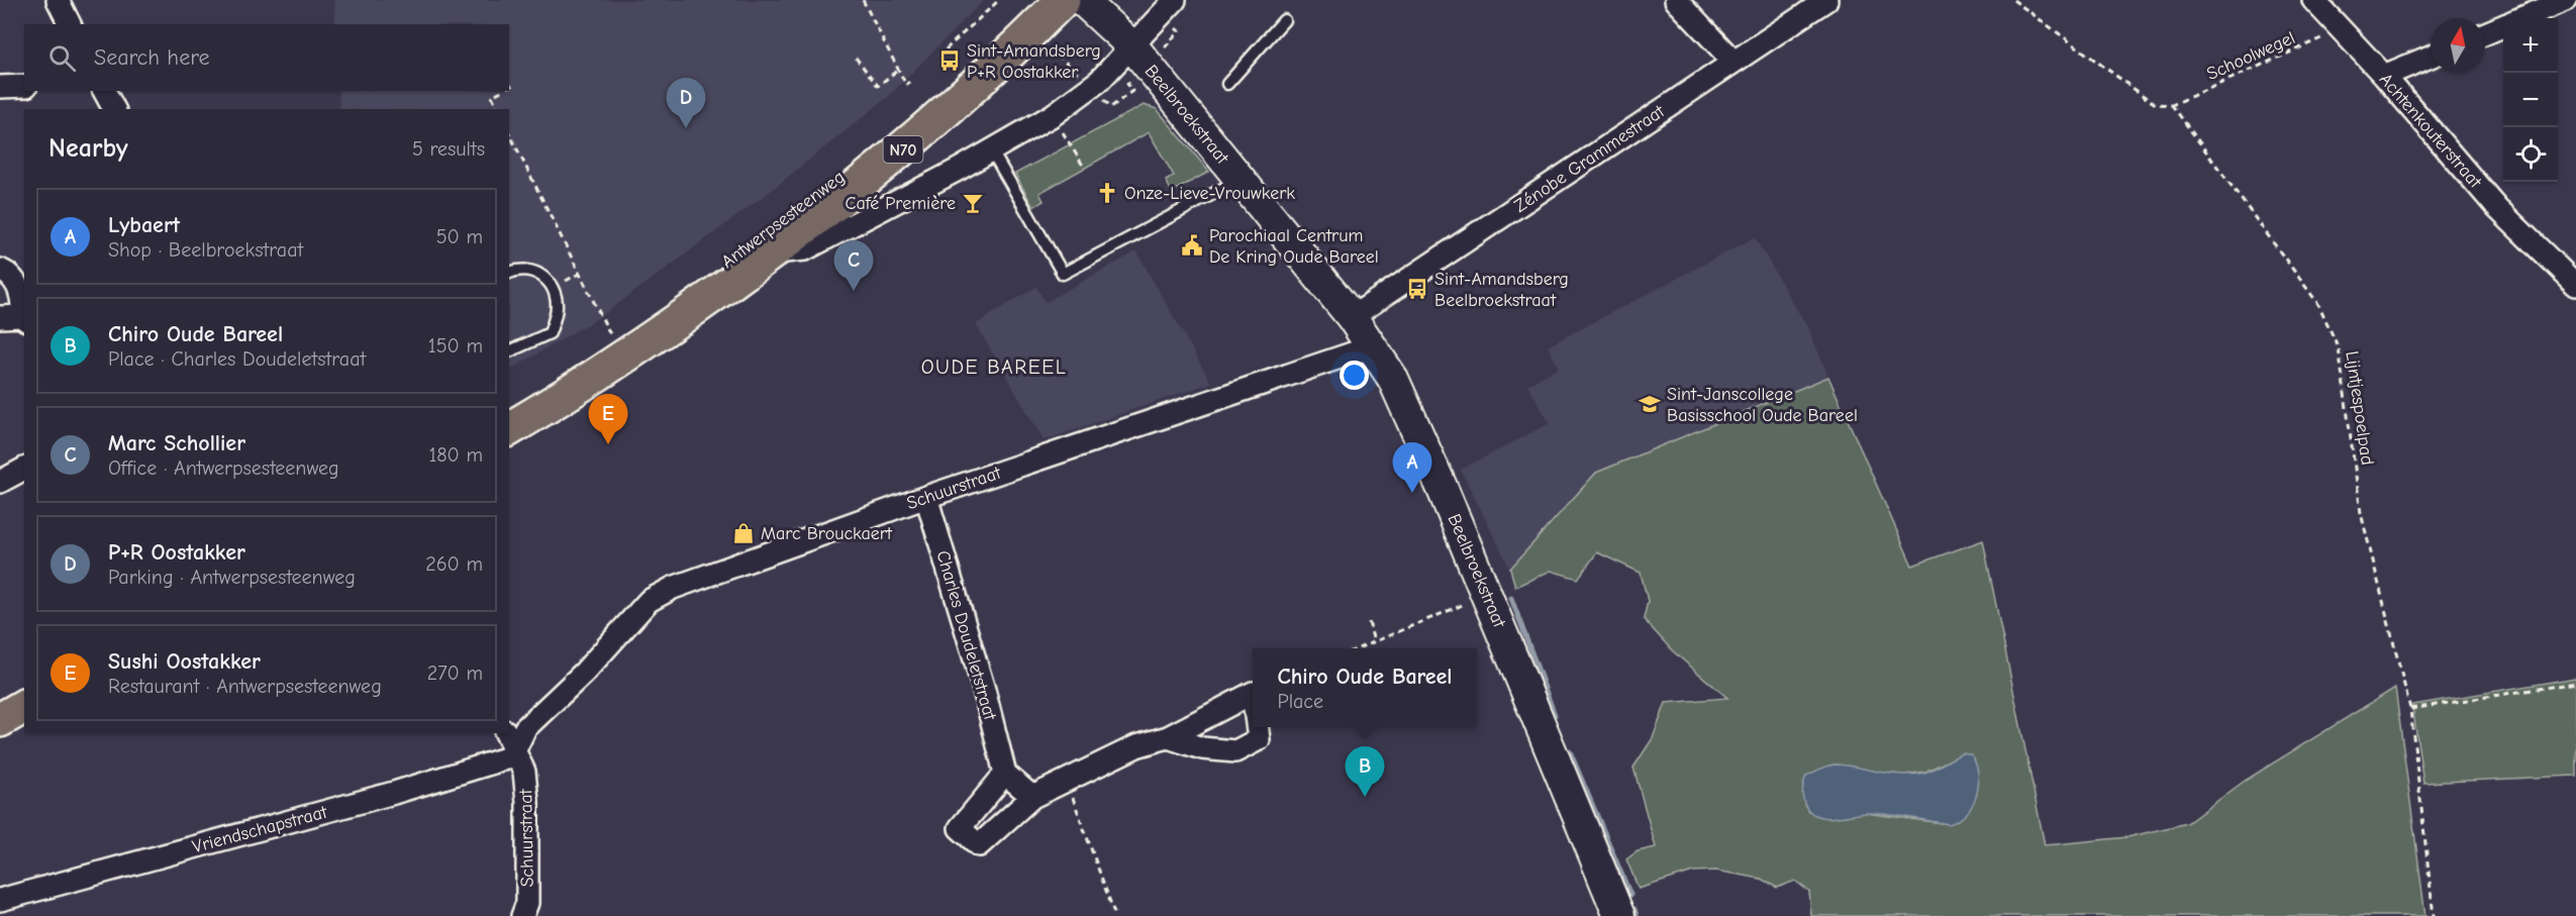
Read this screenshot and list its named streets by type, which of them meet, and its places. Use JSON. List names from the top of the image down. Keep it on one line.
{"streets":{"main road":["N70","Antwerpsesteenweg"],"street":["Beelbroekstraat","Achtenkouterstraat","Zénobe Grammestraat","Schuurstraat","Charles Doudeletstraat","Vriendschapstraat"],"path":["Schoolwegel","Lijntjespoelpad"]},"crossings":[["Schoolwegel","Achtenkouterstraat"],["Schoolwegel","Lijntjespoelpad"],["Beelbroekstraat","Zénobe Grammestraat"],["Beelbroekstraat","Antwerpsesteenweg"],["Beelbroekstraat","Schuurstraat"],["Schuurstraat","Charles Doudeletstraat"],["Schuurstraat","Vriendschapstraat"]],"districts":["OUDE BAREEL"],"places":{"bus stop":["Sint-Amandsberg P+R Oostakker","Sint-Amandsberg Beelbroekstraat"],"church":["Onze-Lieve-Vrouwkerk"],"bar":["Café Première"],"public building":["Parochiaal Centrum De Kring Oude Bareel"],"school or university":["Sint-Janscollege Basisschool Oude Bareel"],"shop":["Marc Brouckaert"]},"north":"top","page":{"map_buttons":["+","−"],"search":"Search here","pins":["D","C","E","A","B"],"heading":["Nearby","5 results"],"list":[{"mark":"A","name":"Lybaert","note":"Shop · Beelbroekstraat","value":"50 m"},{"mark":"B","name":"Chiro Oude Bareel","note":"Place · Charles Doudeletstraat","value":"150 m"},{"mark":"C","name":"Marc Schollier","note":"Office · Antwerpsesteenweg","value":"180 m"},{"mark":"D","name":"P+R Oostakker","note":"Parking · Antwerpsesteenweg","value":"260 m"},{"mark":"E","name":"Sushi Oostakker","note":"Restaurant · Antwerpsesteenweg","value":"270 m"}],"popup":["Chiro Oude Bareel","Place"]}}
